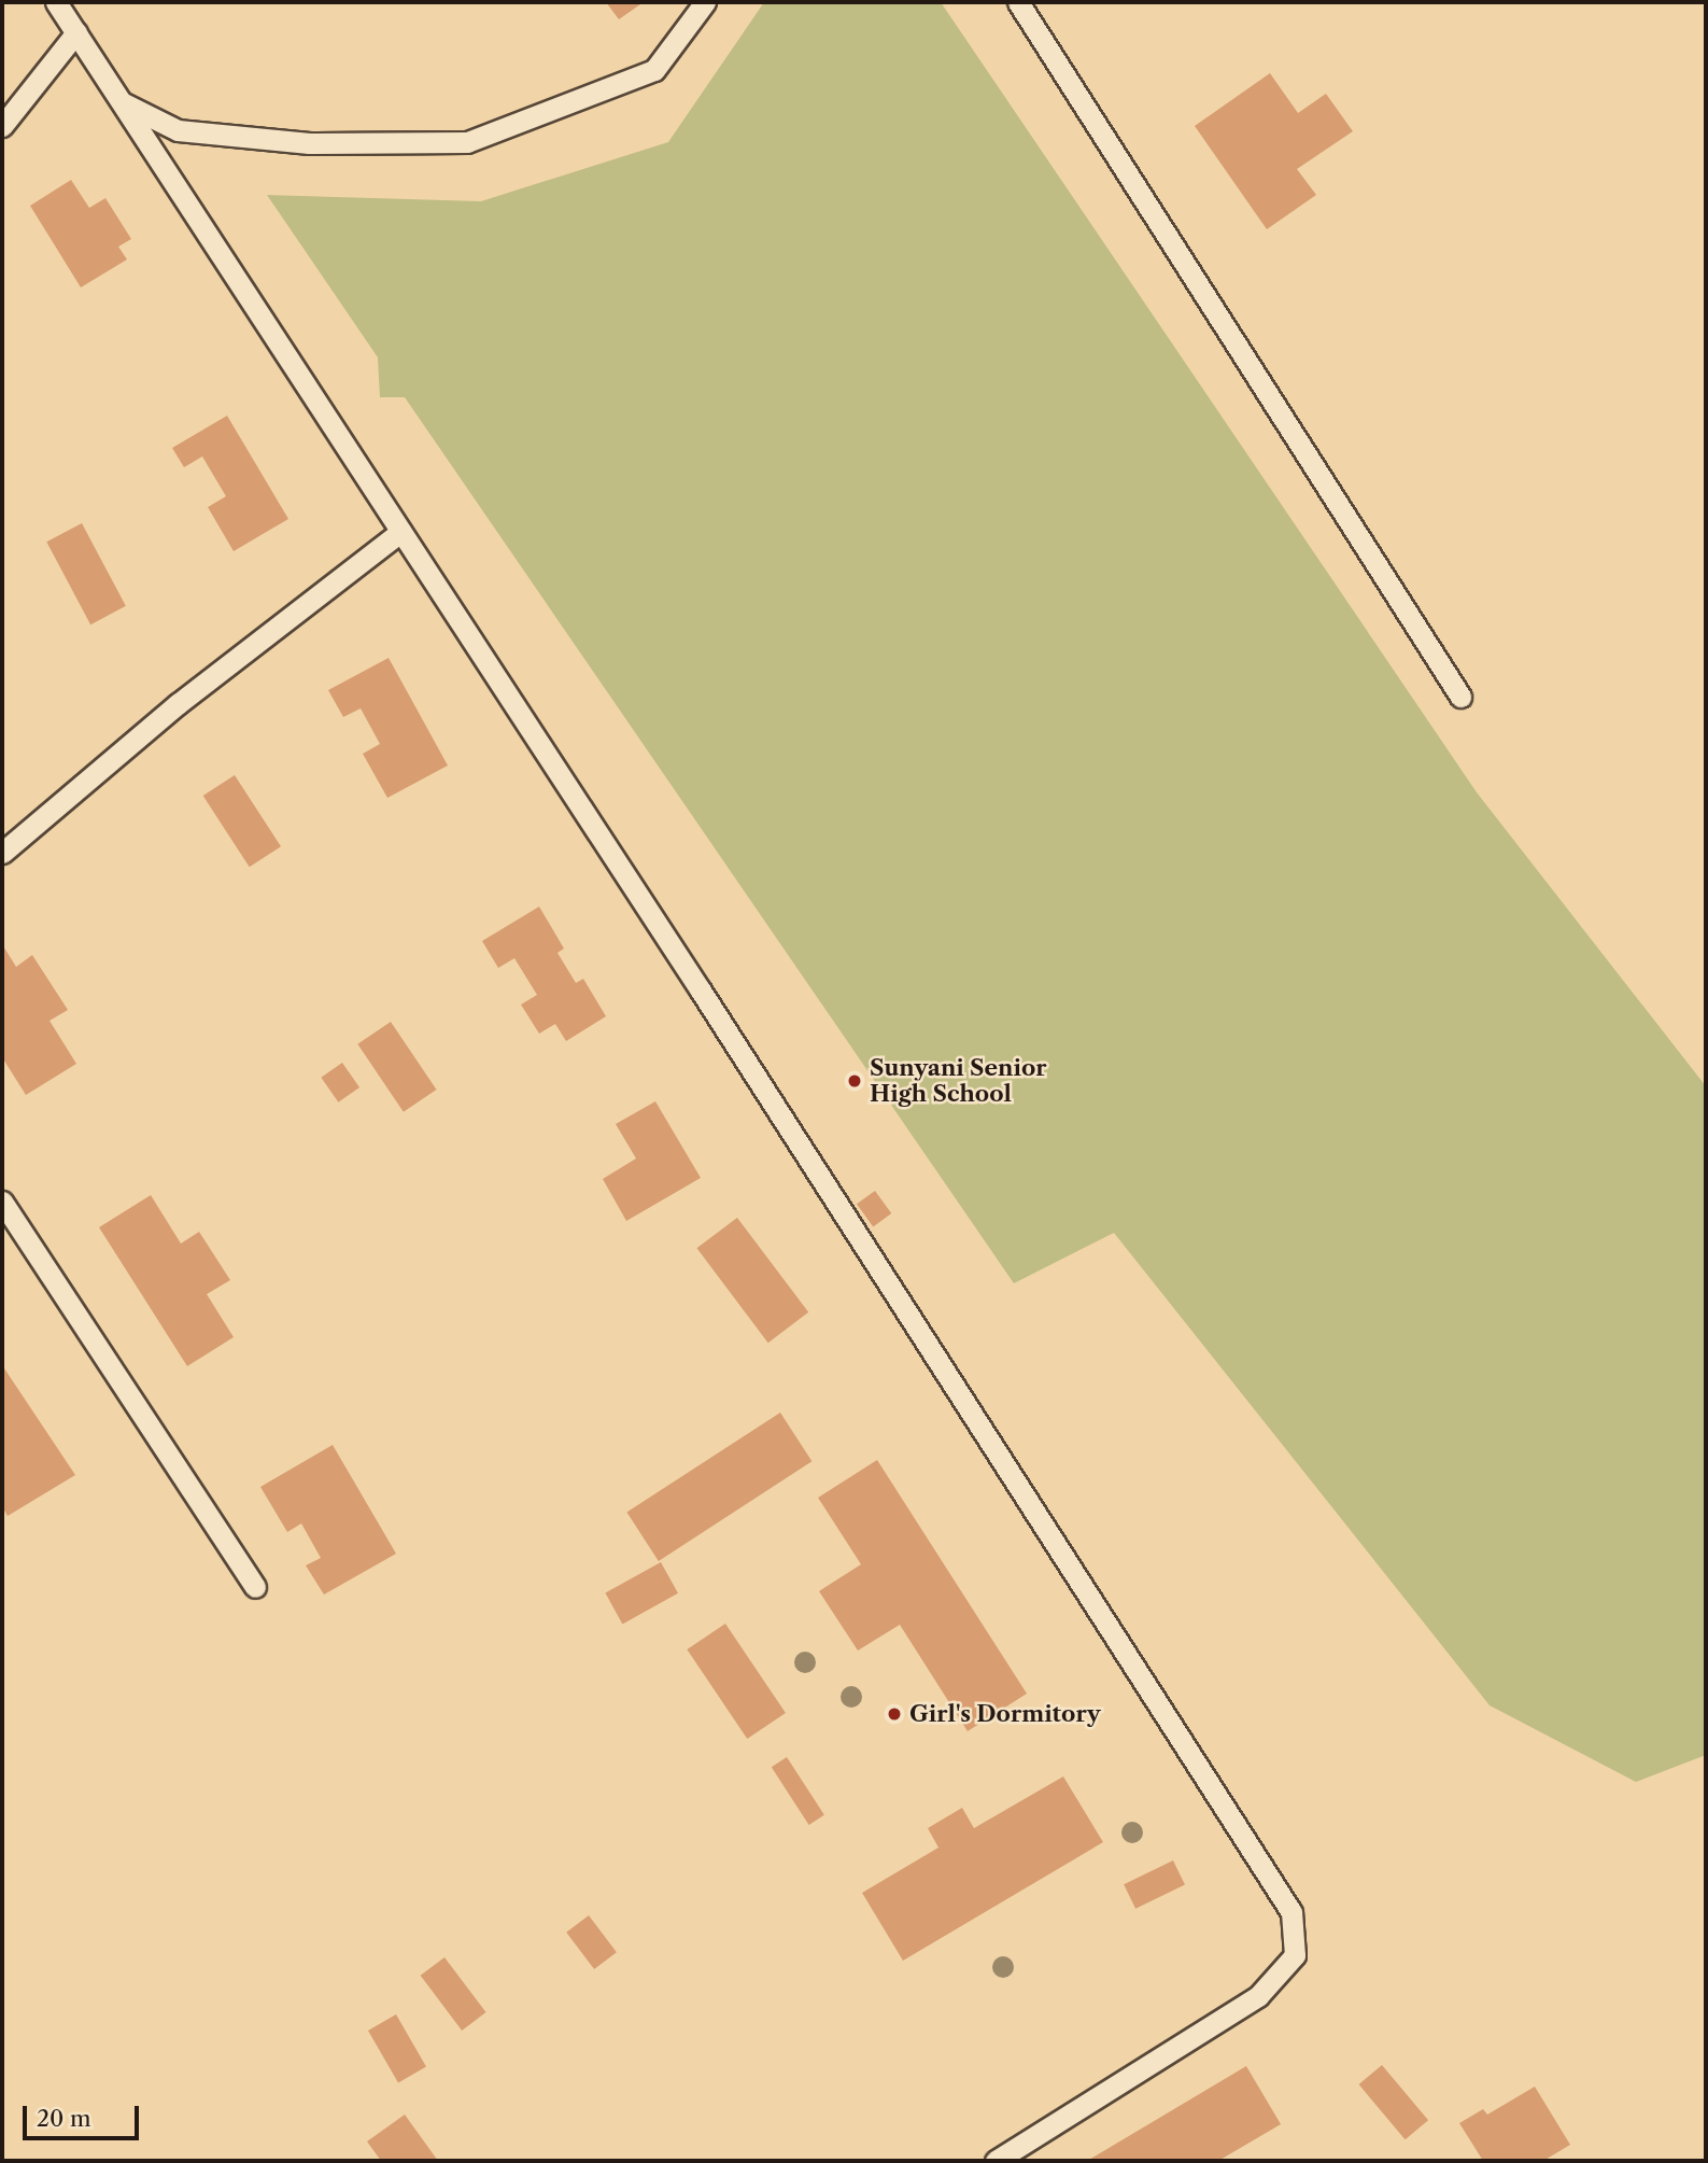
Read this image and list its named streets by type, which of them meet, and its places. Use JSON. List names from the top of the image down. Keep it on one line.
{"places":["Sunyani Senior High School","Girl's Dormitory"],"scale_bar":"20 m"}
